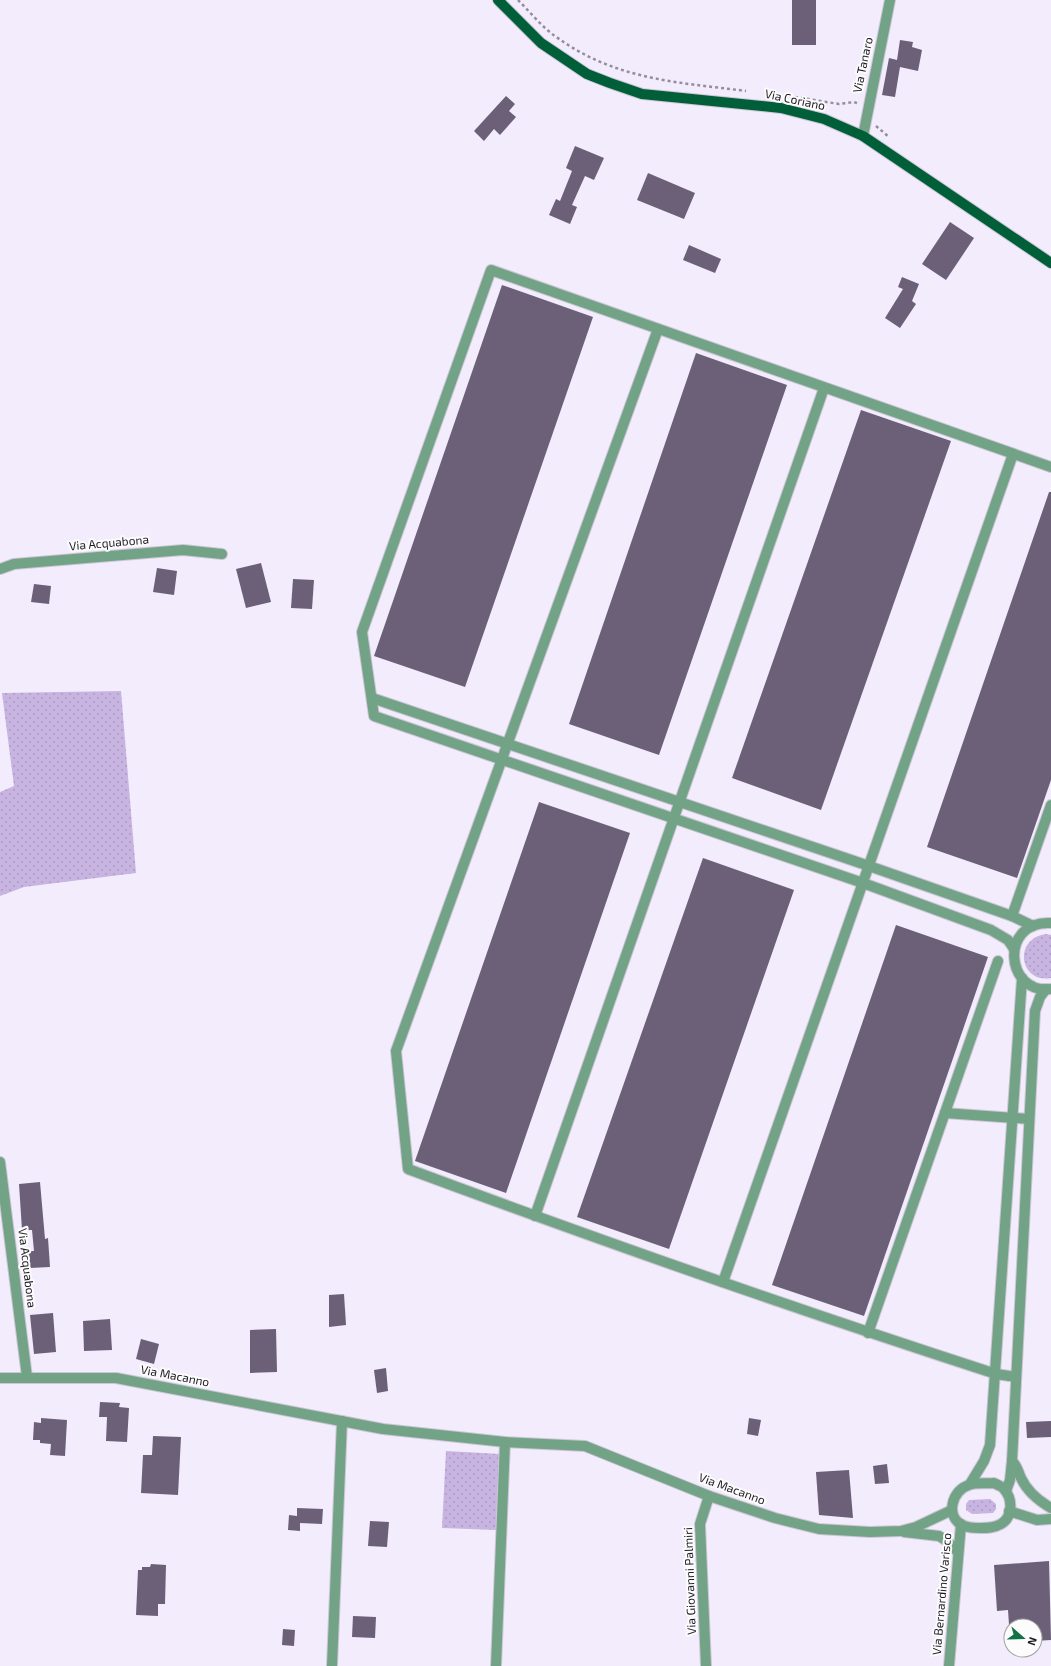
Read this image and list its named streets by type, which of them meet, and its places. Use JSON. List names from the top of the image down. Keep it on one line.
{"streets":{"main road":["Via Coriano"],"street":["Via Tanaro","Via Acquabona","Via Macanno","Via Giovanni Palmiri","Via Bernardino Varisco"]},"crossings":[["Via Tanaro","Via Coriano"],["Via Acquabona","Via Macanno"],["Via Macanno","Via Giovanni Palmiri"],["Via Macanno","Via Bernardino Varisco"]],"north":"right"}
